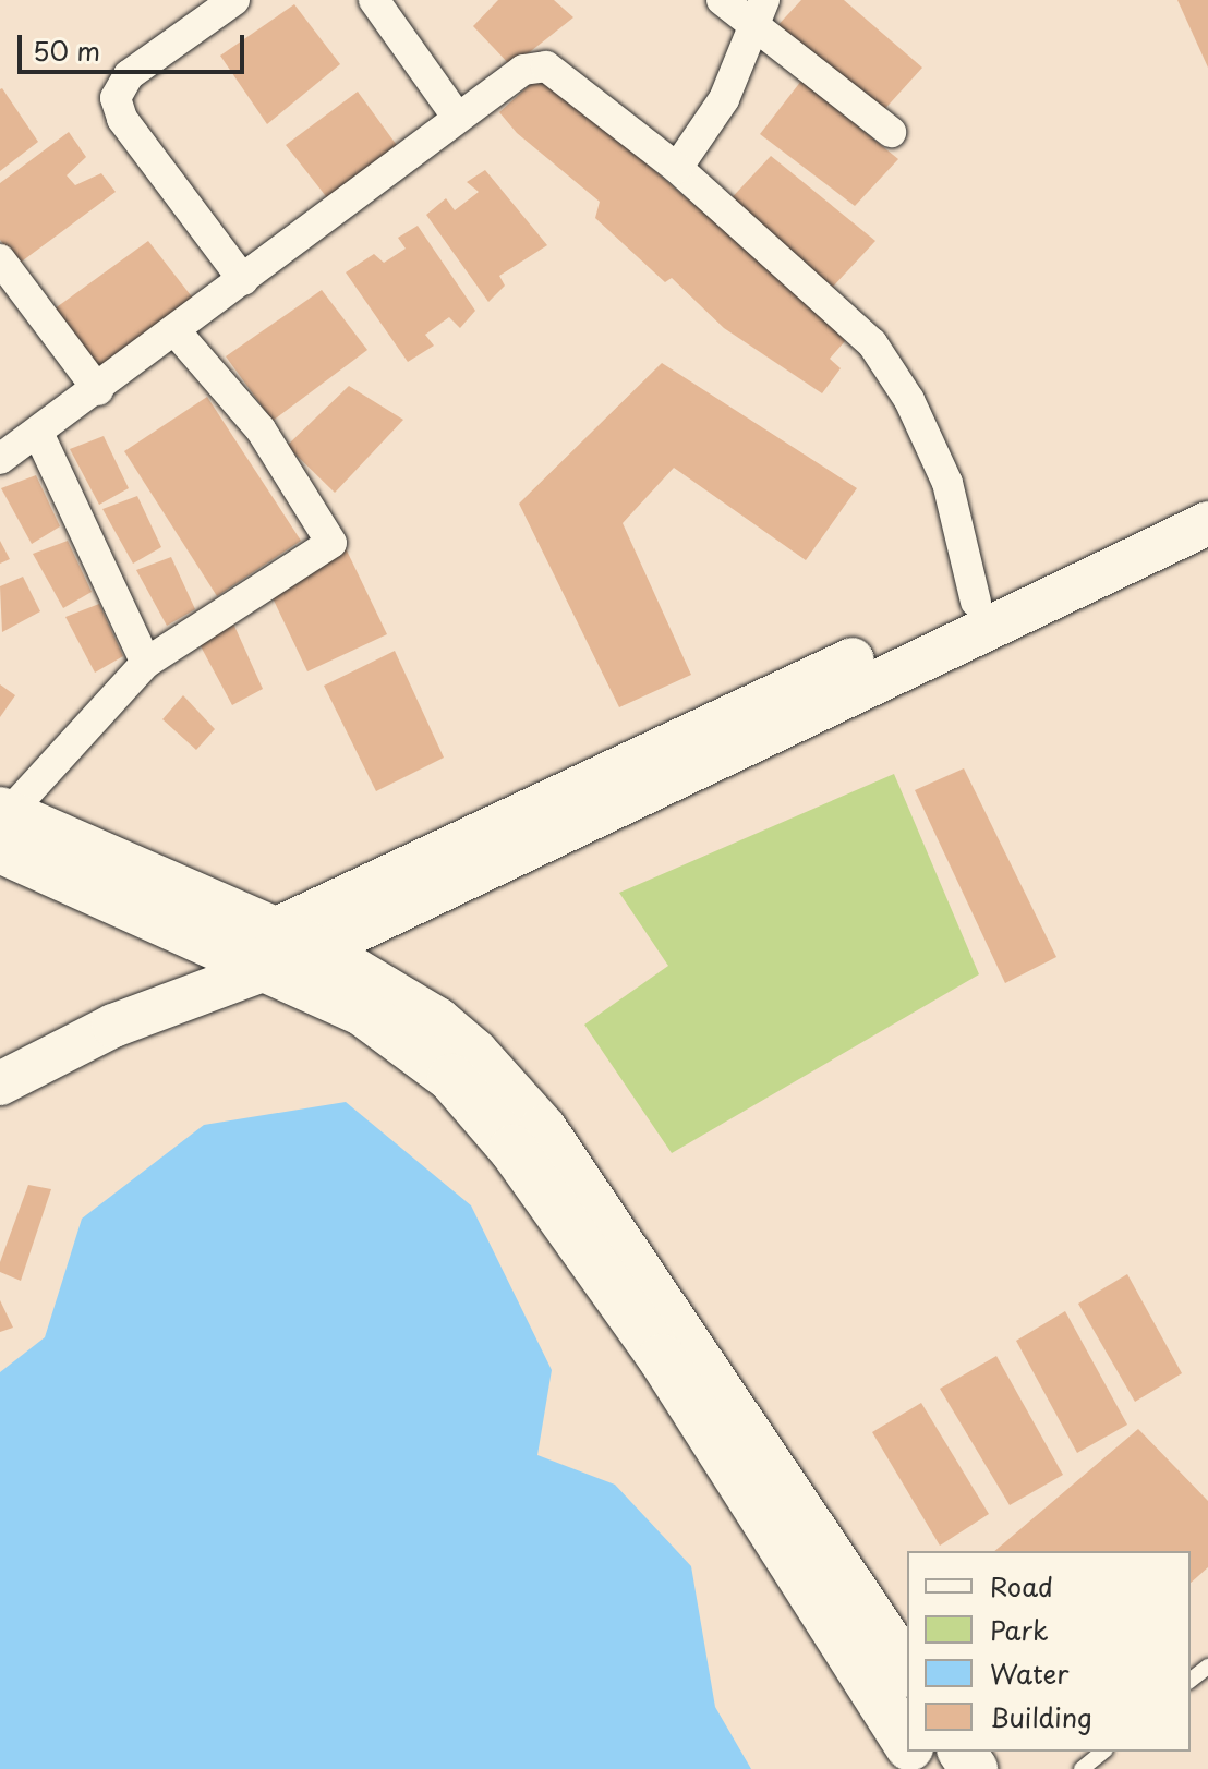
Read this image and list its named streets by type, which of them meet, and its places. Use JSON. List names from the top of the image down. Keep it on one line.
{"legend":["Road","Park","Water","Building"],"scale_bar":"50 m"}
